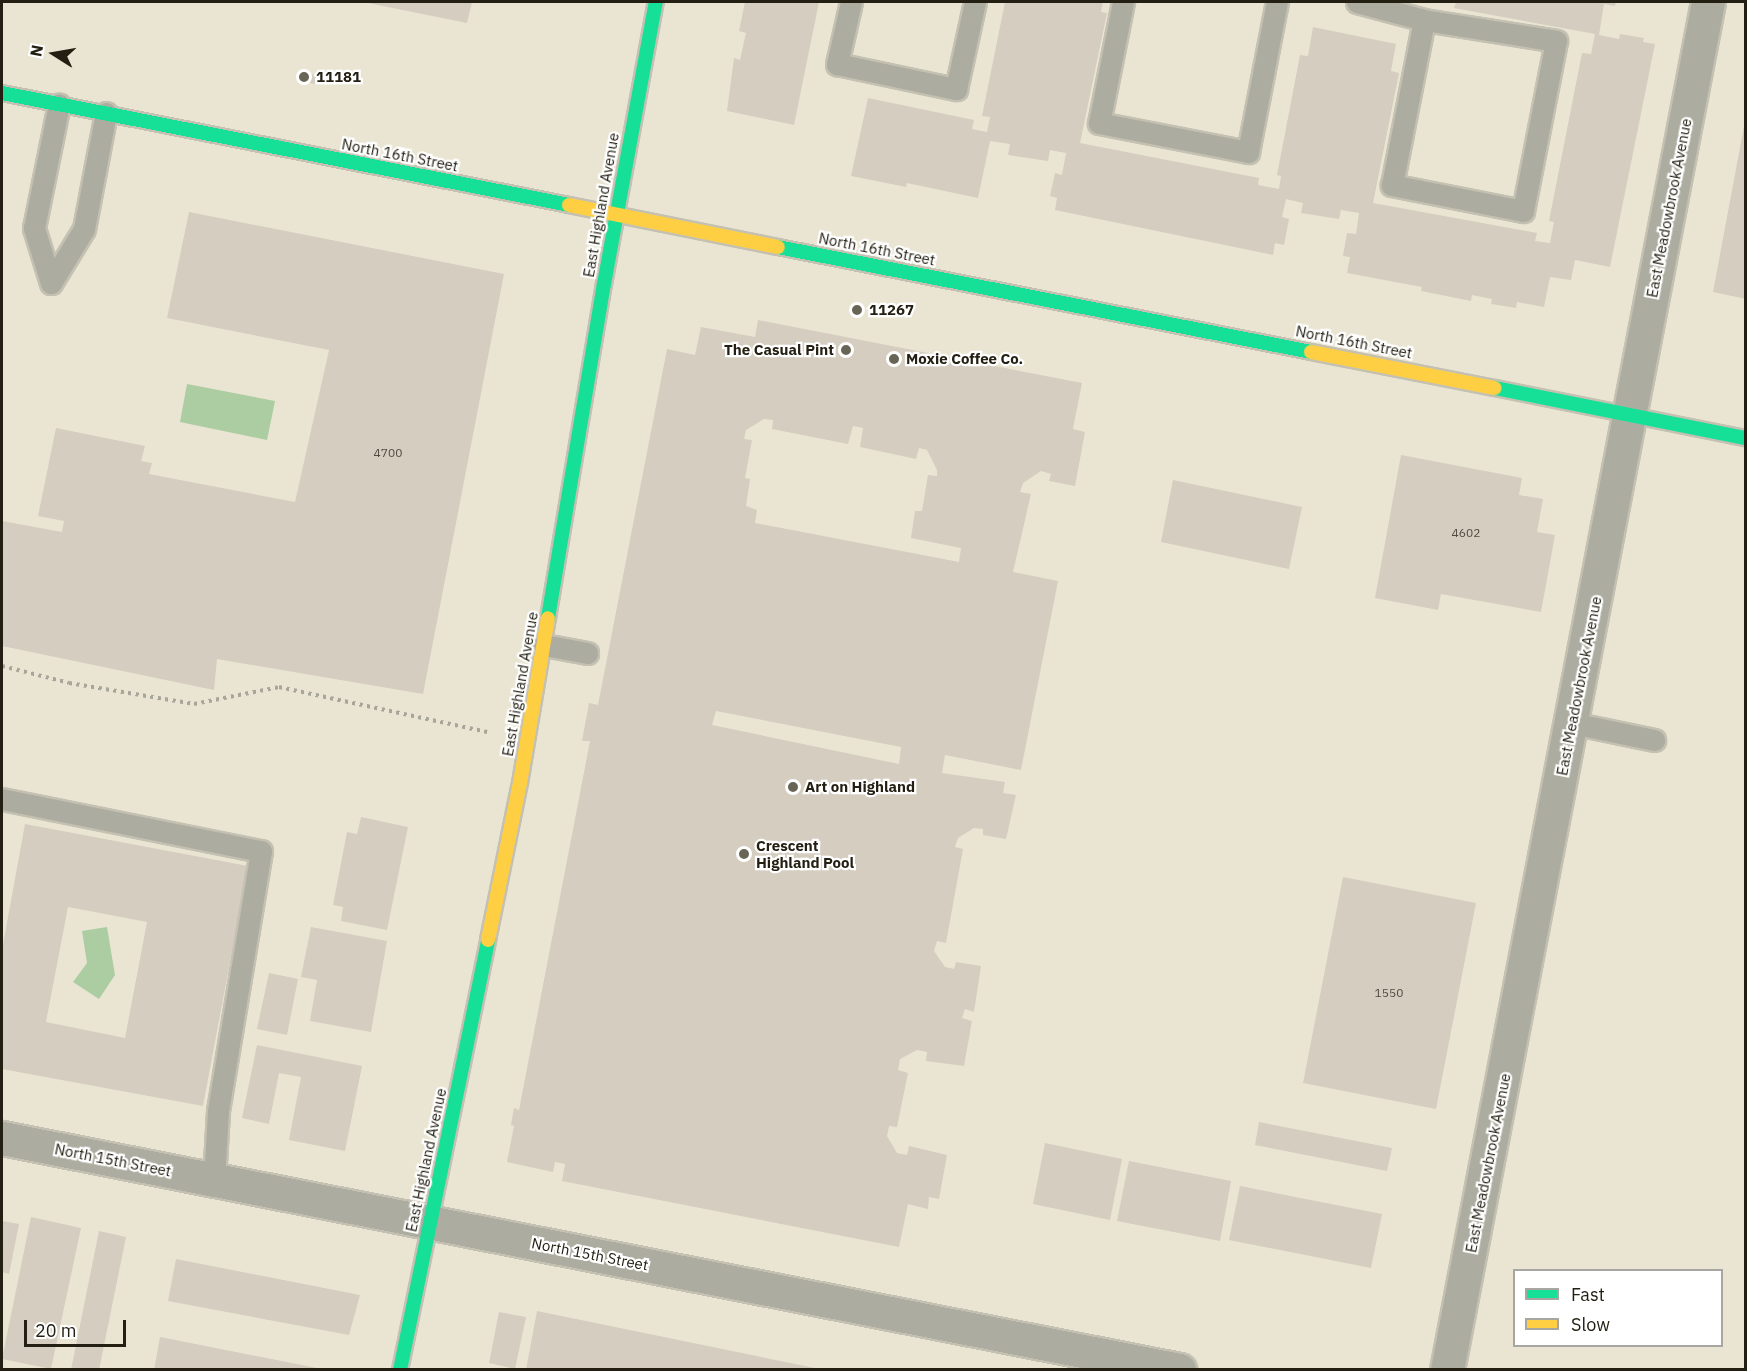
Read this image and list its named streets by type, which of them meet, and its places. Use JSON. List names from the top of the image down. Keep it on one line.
{"streets":{"main road":["North 16th Street","East Highland Avenue"],"street":["East Meadowbrook Avenue","North 15th Street"]},"crossings":[["North 16th Street","East Highland Avenue"],["North 16th Street","East Meadowbrook Avenue"],["East Highland Avenue","North 15th Street"]],"places":["11181","11267","The Casual Pint","Moxie Coffee Co.","Art on Highland","Crescent Highland Pool"],"house_numbers":["4700","4602","1550"],"legend":["Fast","Slow"],"scale_bar":"20 m","north":"left"}
